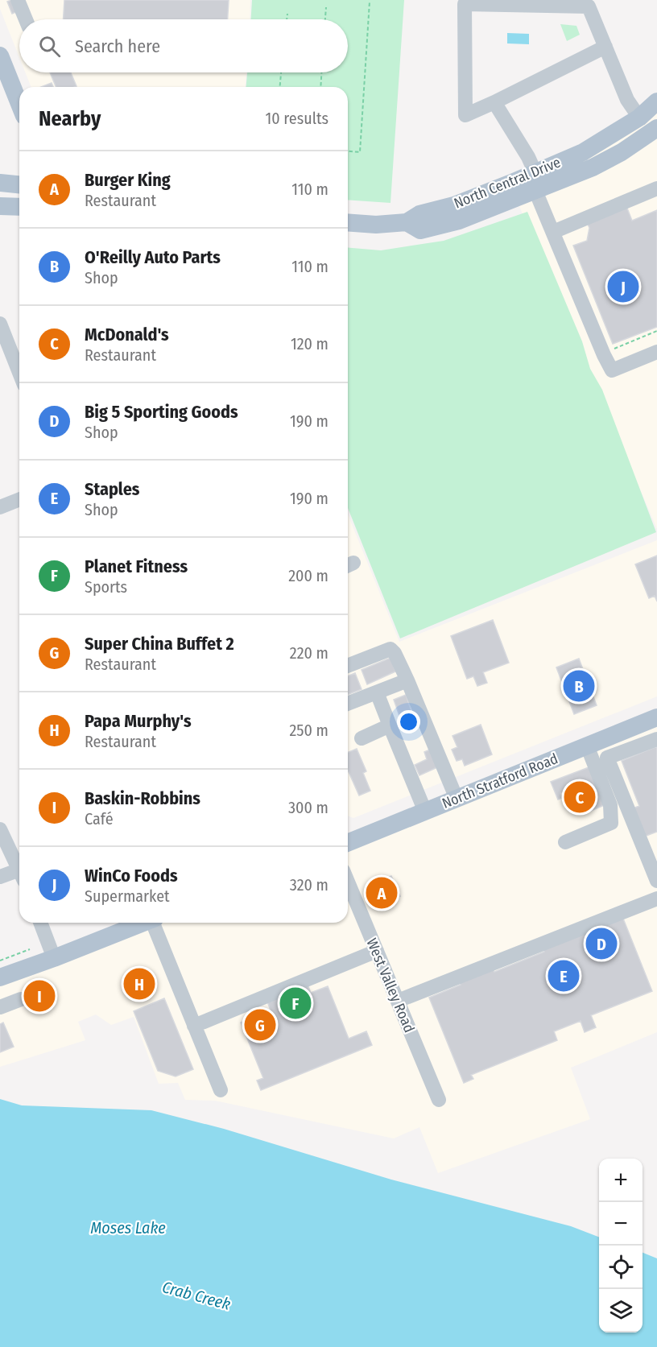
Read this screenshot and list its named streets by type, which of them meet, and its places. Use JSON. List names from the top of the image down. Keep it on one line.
{"streets":{"main road":["North Central Drive","North Stratford Road"],"street":["West Valley Road"]},"water":["Moses Lake","Crab Creek"],"page":{"search":"Search here","heading":["Nearby","10 results"],"list":[{"mark":"A","name":"Burger King","note":"Restaurant","value":"110 m"},{"mark":"B","name":"O'Reilly Auto Parts","note":"Shop","value":"110 m"},{"mark":"C","name":"McDonald's","note":"Restaurant","value":"120 m"},{"mark":"D","name":"Big 5 Sporting Goods","note":"Shop","value":"190 m"},{"mark":"E","name":"Staples","note":"Shop","value":"190 m"},{"mark":"F","name":"Planet Fitness","note":"Sports","value":"200 m"},{"mark":"G","name":"Super China Buffet 2","note":"Restaurant","value":"220 m"},{"mark":"H","name":"Papa Murphy's","note":"Restaurant","value":"250 m"},{"mark":"I","name":"Baskin-Robbins","note":"Café","value":"300 m"},{"mark":"J","name":"WinCo Foods","note":"Supermarket","value":"320 m"}],"pins":["J","B","C","A","D","E","H","I","F","G"],"map_buttons":["+","−"]}}
